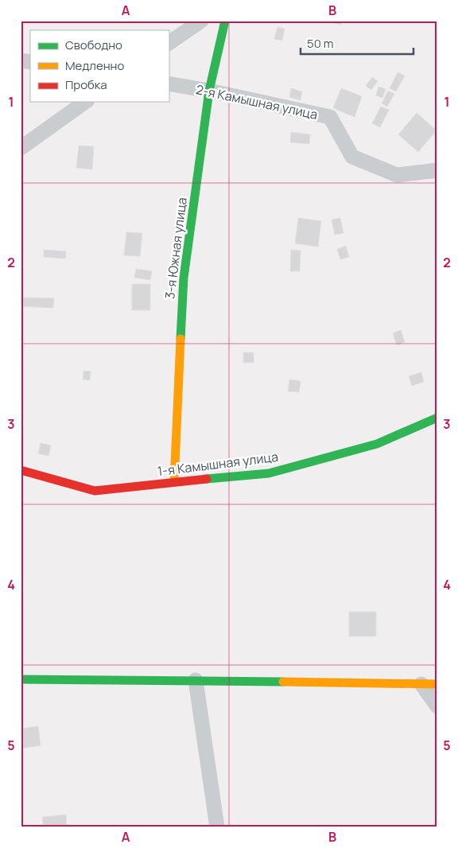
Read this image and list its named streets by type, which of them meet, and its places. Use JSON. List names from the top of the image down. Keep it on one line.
{"streets":{"street":["2-я Камышная улица","3-я Южная улица","1-я Камышная улица"]},"crossings":[["2-я Камышная улица","3-я Южная улица"],["3-я Южная улица","1-я Камышная улица"]],"legend":["Свободно","Медленно","Пробка"],"scale_bar":"50 m","grid":{"columns":["A","B"],"rows":["1","2","3","4","5"]}}
